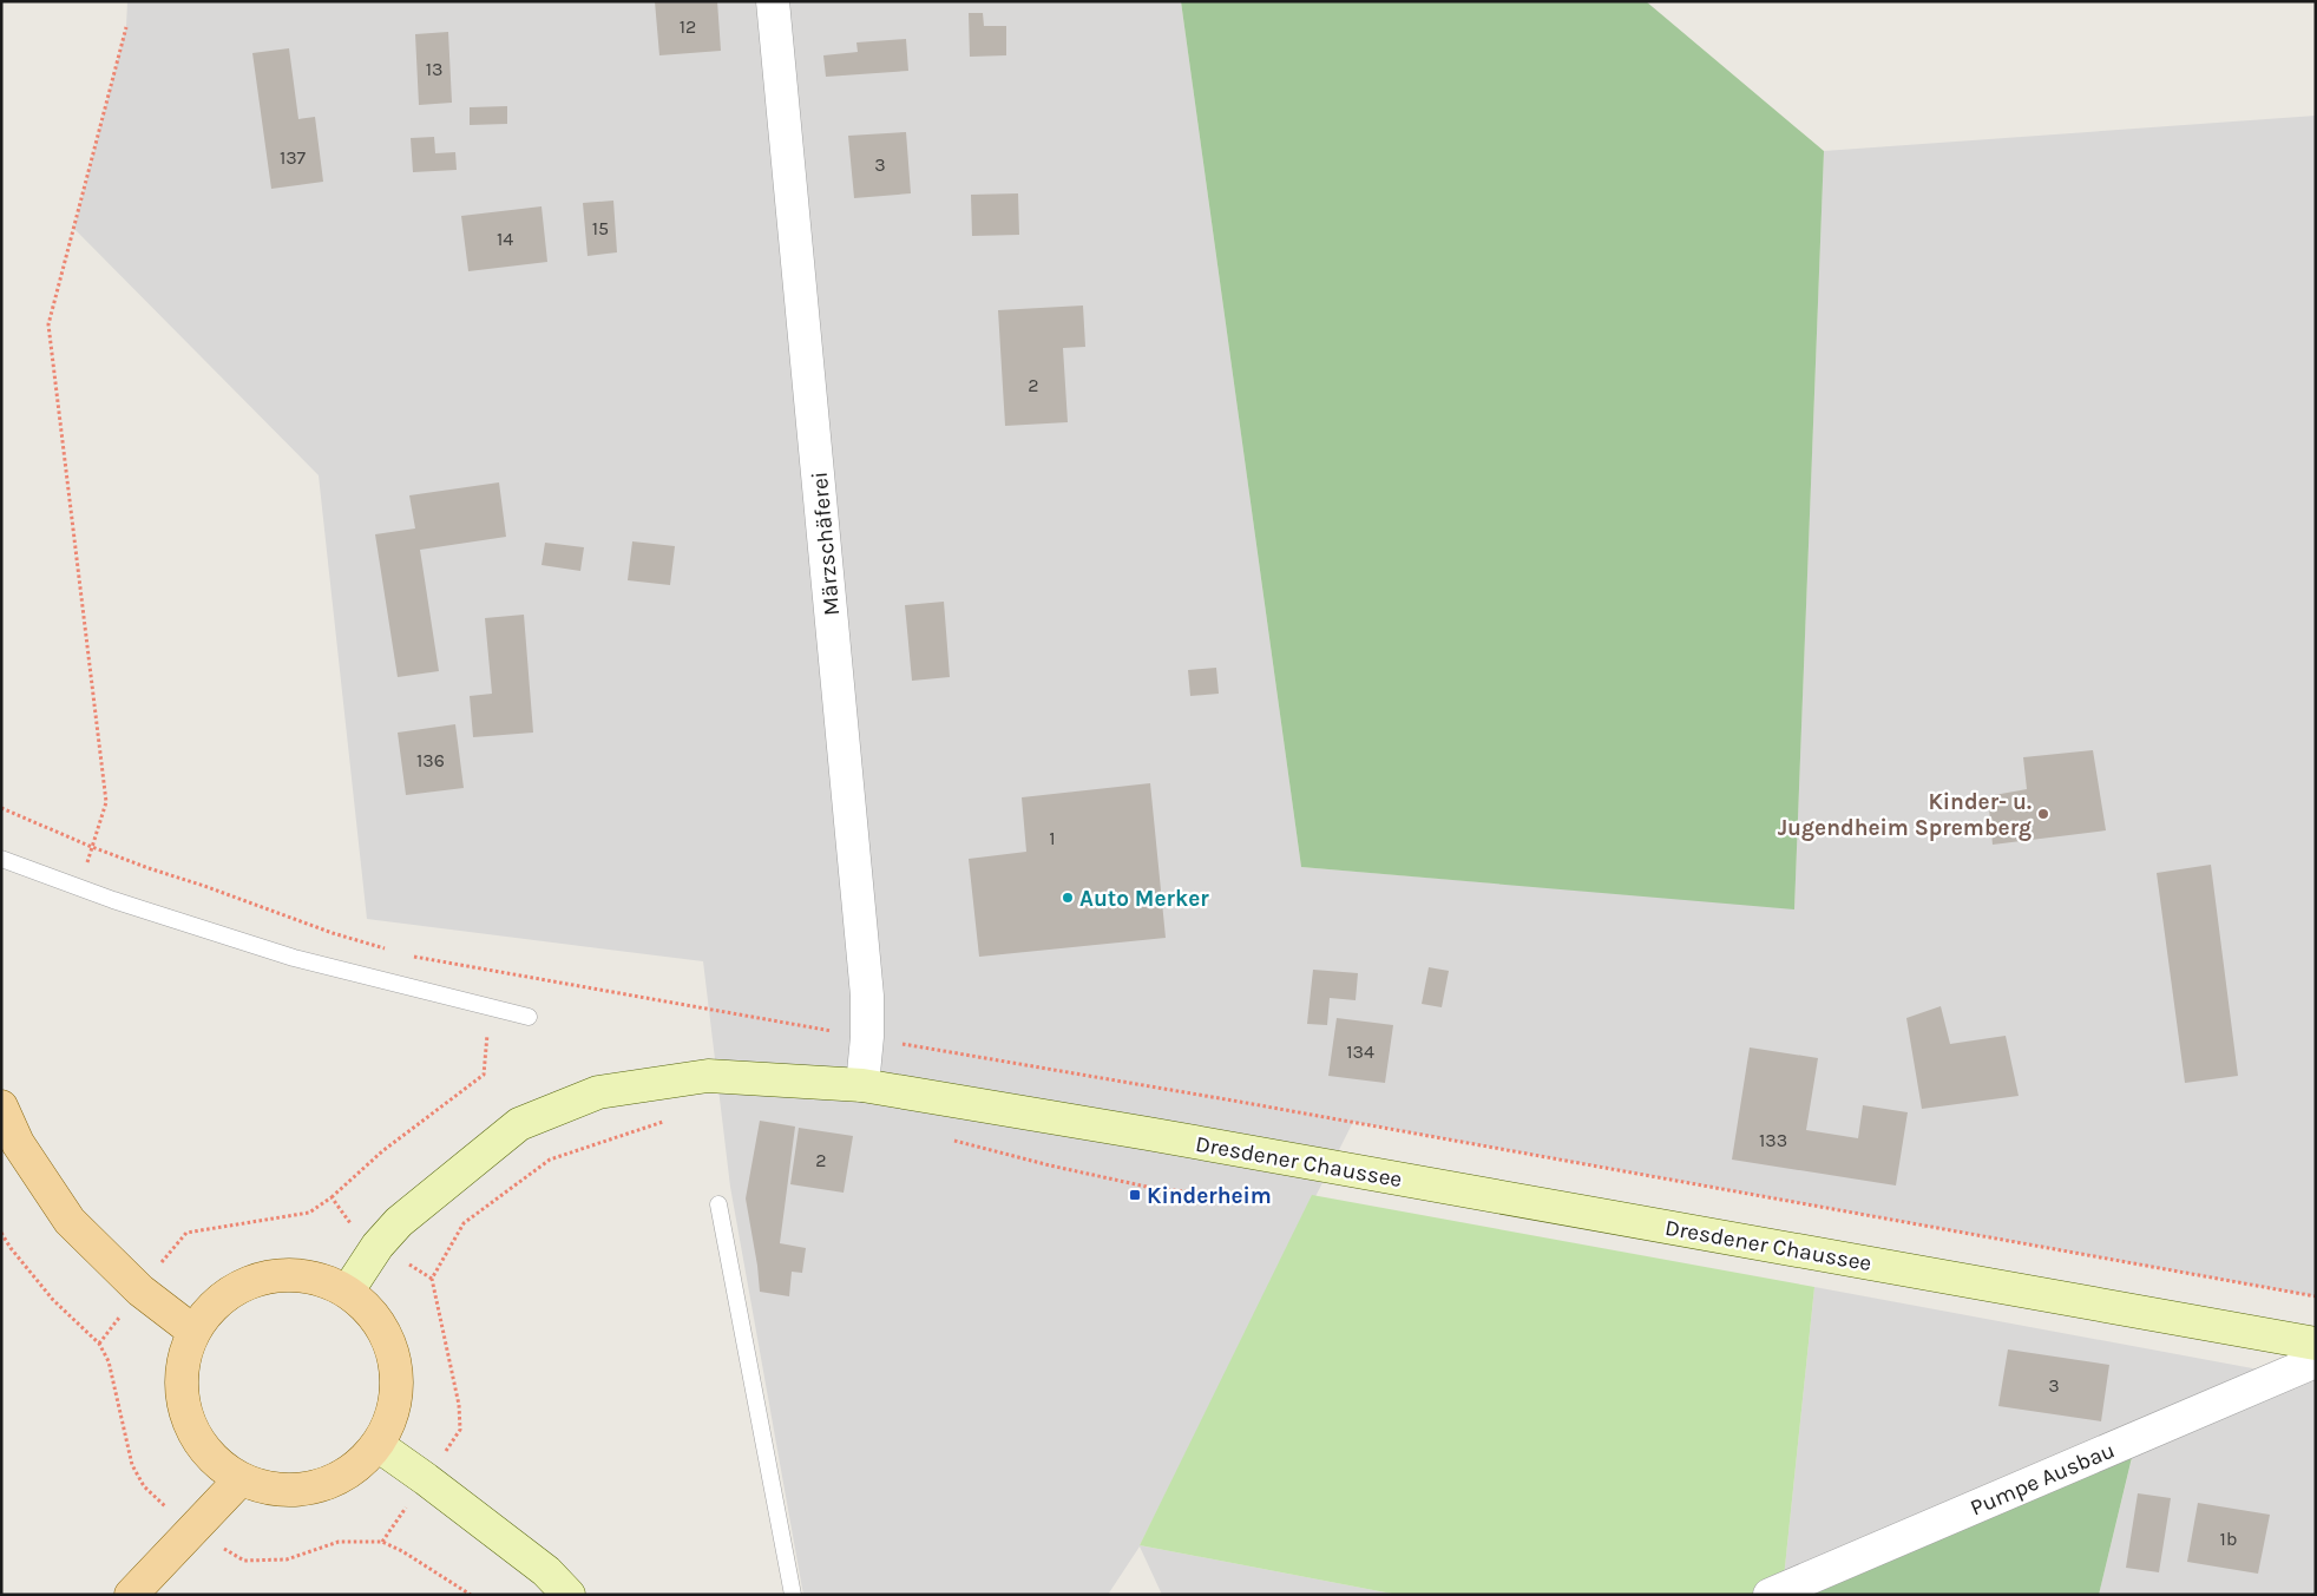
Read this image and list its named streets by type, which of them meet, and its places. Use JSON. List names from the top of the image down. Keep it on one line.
{"streets":{"street":["Märzschäferei","Dresdener Chaussee","Pumpe Ausbau"]},"crossings":[["Märzschäferei","Dresdener Chaussee"]],"places":{"other":["Kinder- u. Jugendheim Spremberg","Auto Merker"],"transit":["Kinderheim"]},"house_numbers":["12","13","137","3","15","14","2","136","1","134","133","2","3","1b"]}
